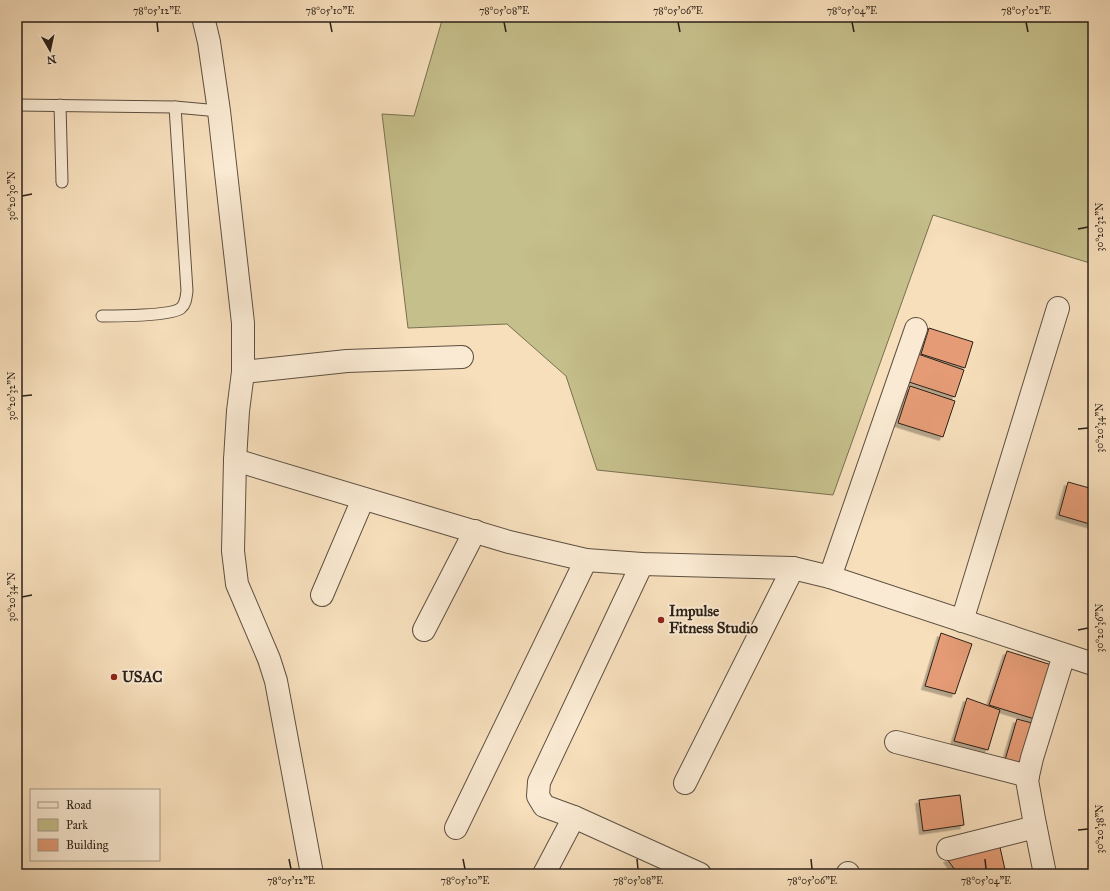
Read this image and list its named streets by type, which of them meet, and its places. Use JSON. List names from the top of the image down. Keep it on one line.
{"places":["Impulse Fitness Studio","USAC"],"legend":["Road","Park","Building"],"north":"bottom","coordinates":["78°05'12\"E","78°05'10\"E","78°05'08\"E","78°05'06\"E","78°05'04\"E","78°05'02\"E","30°20'30\"N","30°20'32\"N","30°20'34\"N","30°20'36\"N","30°20'38\"N"]}
